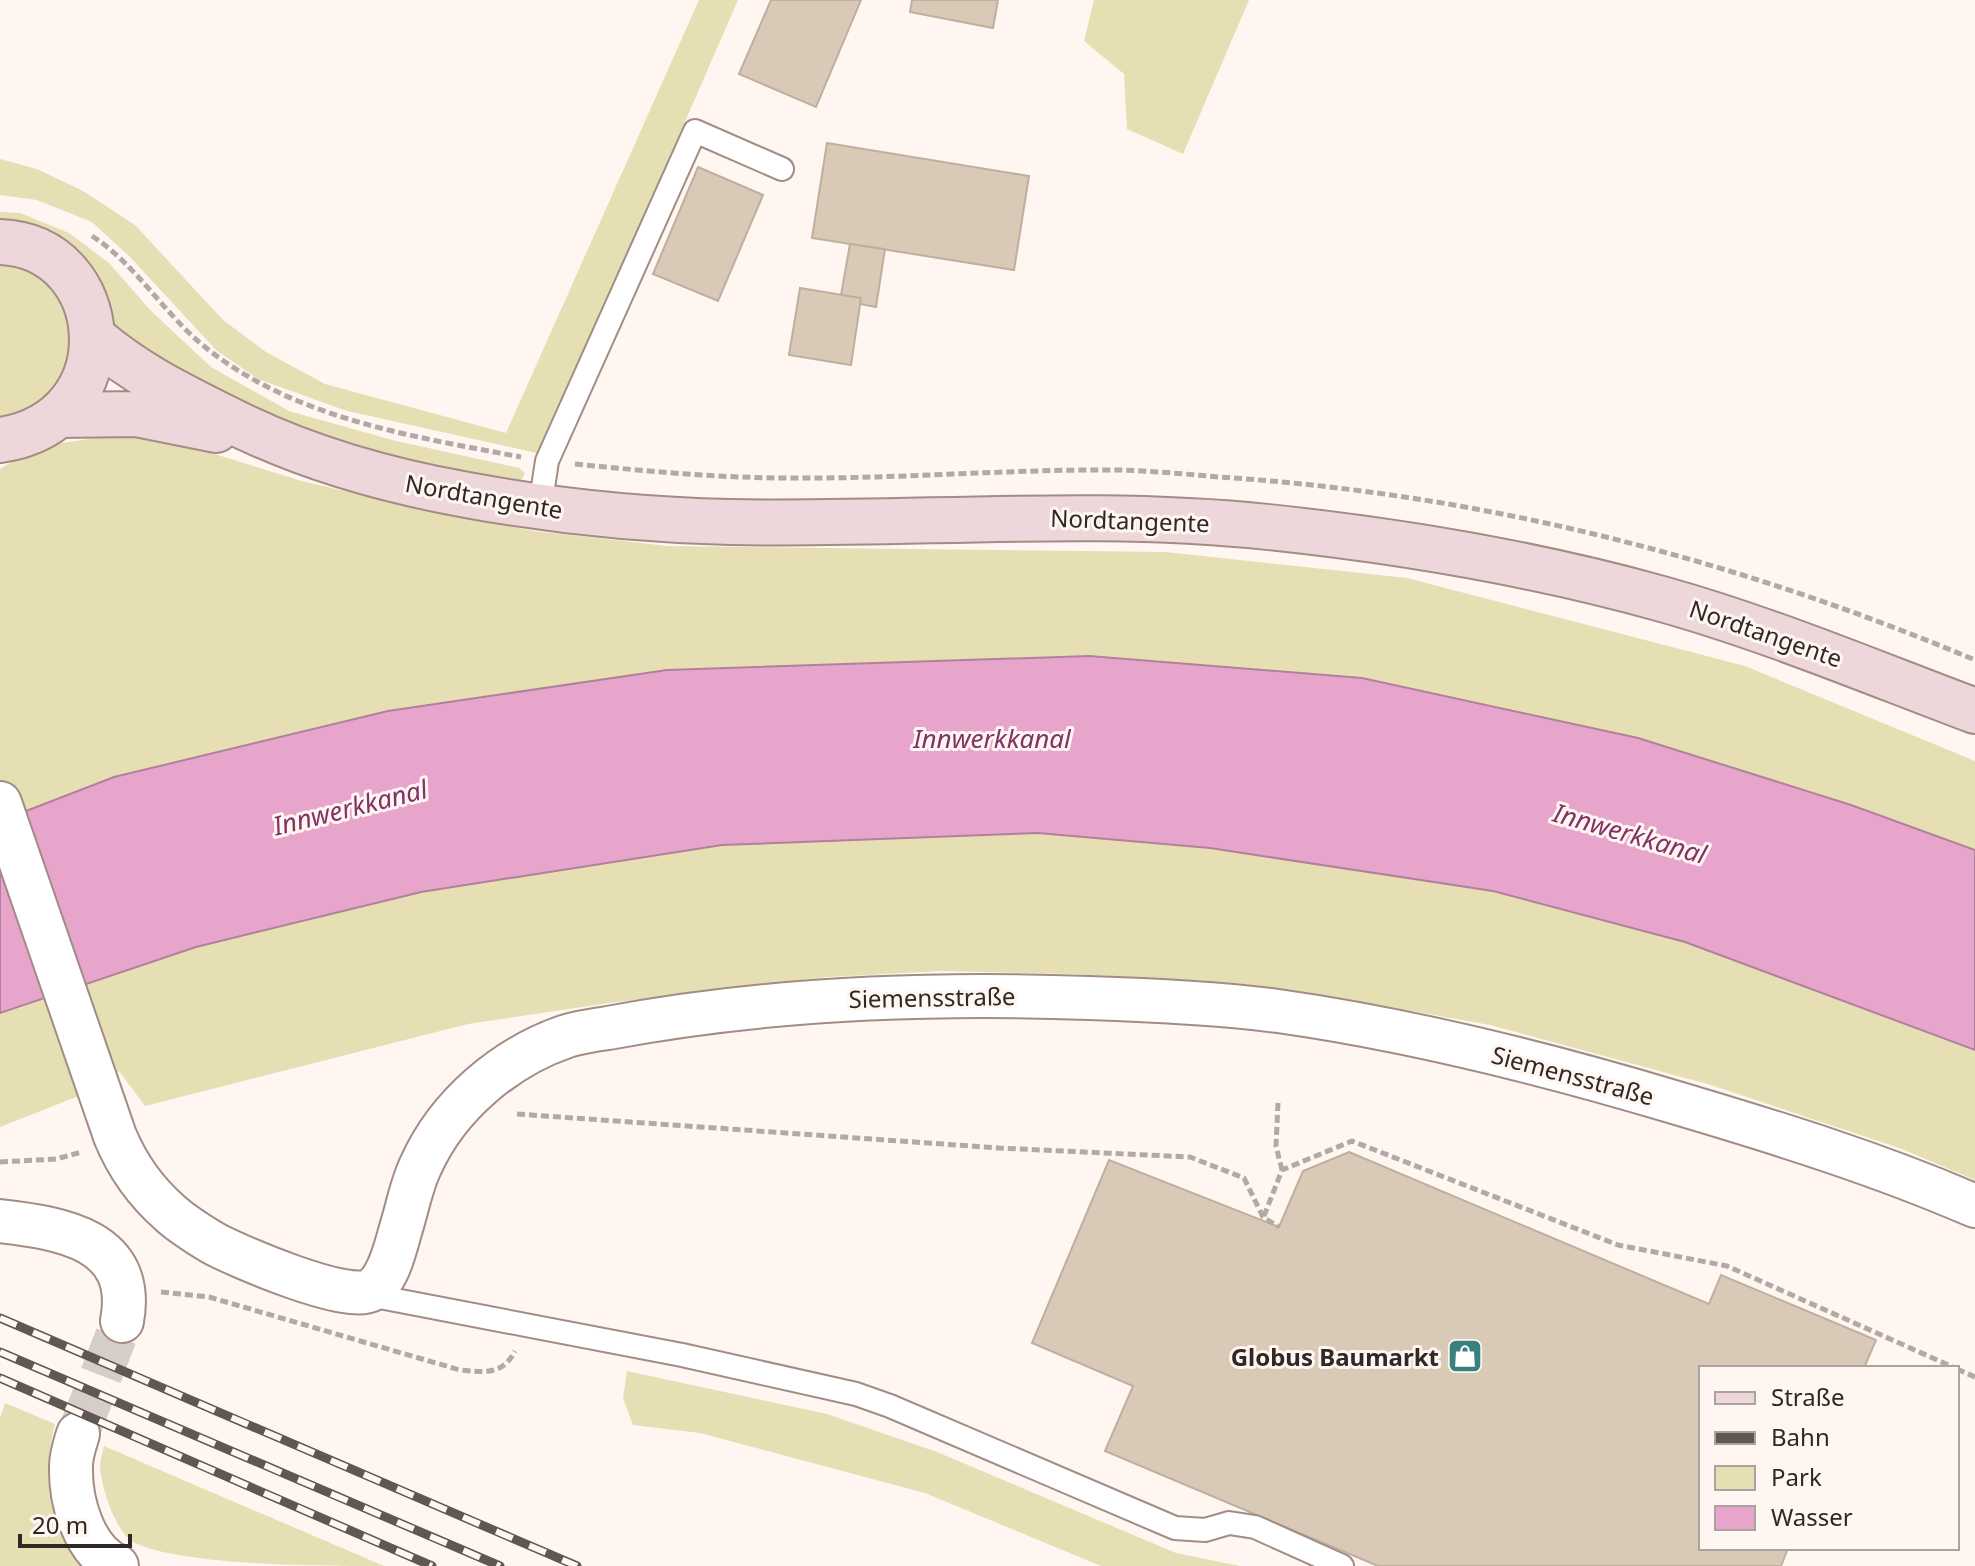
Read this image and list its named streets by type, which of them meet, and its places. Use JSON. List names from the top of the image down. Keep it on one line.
{"streets":{"main road":["Nordtangente"],"street":["Siemensstraße"]},"water":["Innwerkkanal"],"places":{"shop":["Globus Baumarkt"]},"legend":["Straße","Bahn","Park","Wasser"],"scale_bar":"20 m"}
